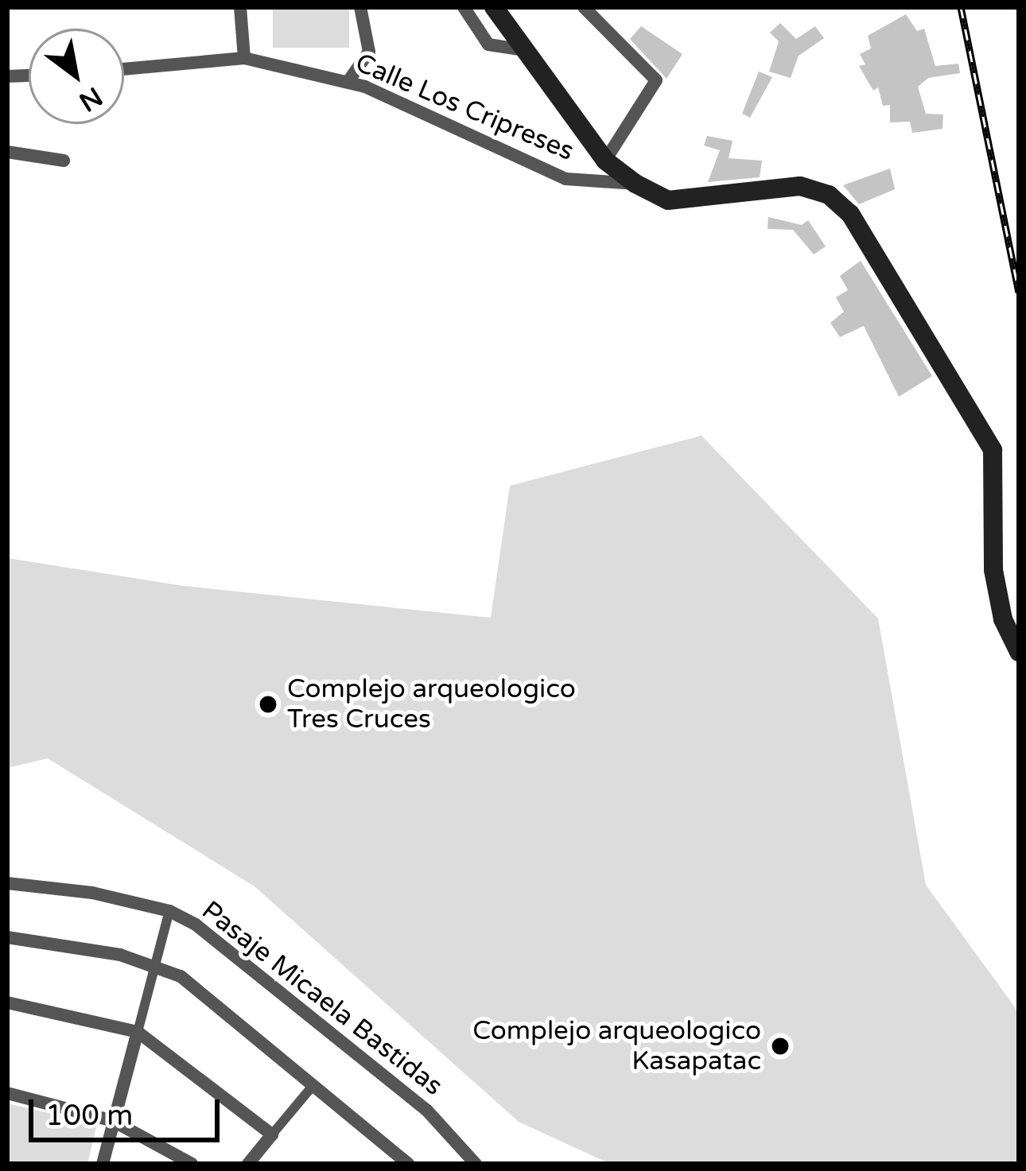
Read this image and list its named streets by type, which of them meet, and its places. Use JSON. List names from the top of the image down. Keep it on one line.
{"streets":{"street":["Calle Los Cripreses","Pasaje Micaela Bastidas"]},"places":["Complejo arqueologico Tres Cruces","Complejo arqueologico Kasapatac"],"scale_bar":"100 m","north":"bottom right"}
